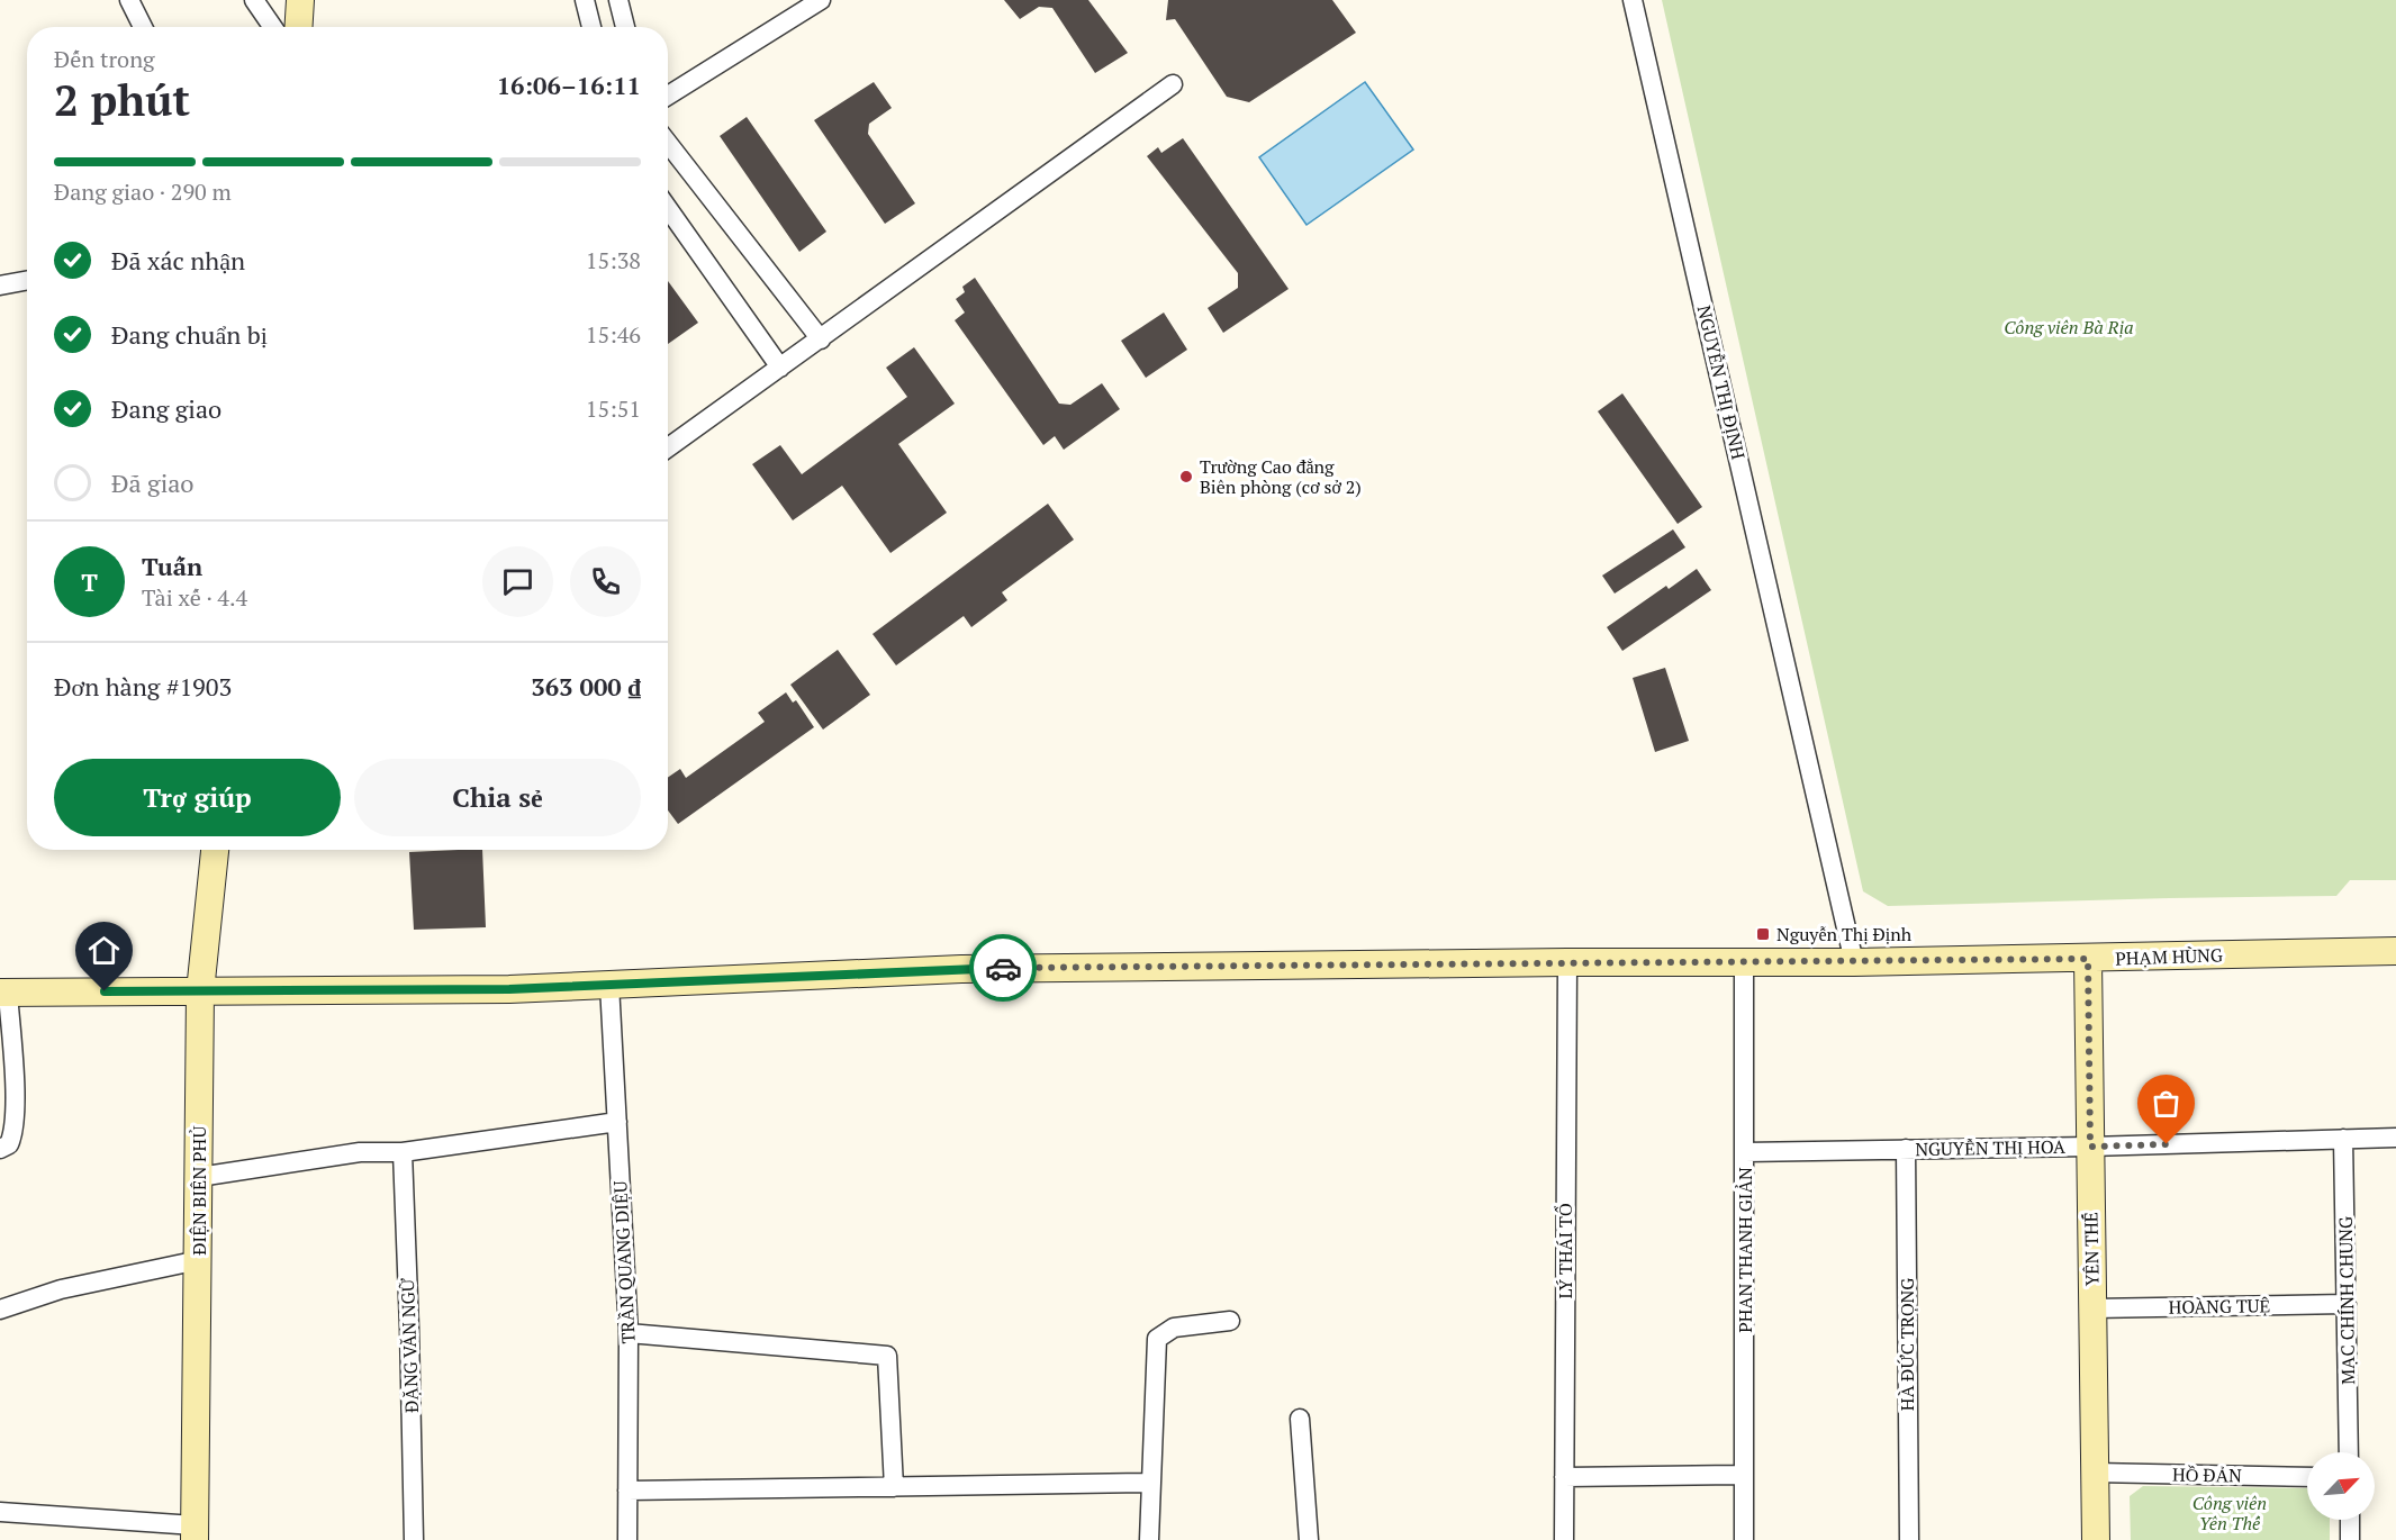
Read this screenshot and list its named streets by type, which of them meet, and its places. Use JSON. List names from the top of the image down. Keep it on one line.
{"streets":{"street":["NGUYỄN THỊ ĐỊNH","PHẠM HÙNG","NGUYỄN THỊ HOA","ĐIỆN BIÊN PHỦ","YÊN THẾ","PHAN THANH GIẢN","LÝ THÁI TỔ","TRẦN QUANG DIỆU","MẠC CHÍNH CHUNG","HOÀNG TUỆ","HÀ ĐỨC TRỌNG","ĐẶNG VĂN NGỮ","HỒ ĐẢN"]},"crossings":[["NGUYỄN THỊ ĐỊNH","PHẠM HÙNG"],["PHẠM HÙNG","ĐIỆN BIÊN PHỦ"],["PHẠM HÙNG","YÊN THẾ"],["PHẠM HÙNG","PHAN THANH GIẢN"],["PHẠM HÙNG","LÝ THÁI TỔ"],["PHẠM HÙNG","TRẦN QUANG DIỆU"],["NGUYỄN THỊ HOA","YÊN THẾ"],["NGUYỄN THỊ HOA","PHAN THANH GIẢN"],["NGUYỄN THỊ HOA","MẠC CHÍNH CHUNG"],["NGUYỄN THỊ HOA","HÀ ĐỨC TRỌNG"],["YÊN THẾ","HOÀNG TUỆ"],["YÊN THẾ","HỒ ĐẢN"],["MẠC CHÍNH CHUNG","HOÀNG TUỆ"]],"parks":["Công viên Bà Rịa","Công viên Yên Thế"],"places":{"other":["Trường Cao đẳng Biên phòng (cơ sở 2)"],"transit":["Nguyễn Thị Định"]},"north":"top right","page":{"heading":["2 phút","Đến trong","16:06–16:11"],"panel":["Tuấn","Tài xế · 4.4","Đơn hàng #1903","363 000 ₫"],"bar":"Đang giao · 290 m","list":[["Đã xác nhận","15:38"],["Đang chuẩn bị","15:46"],["Đang giao","15:51"],"Đã giao"],"round":"T","buttons":["Trợ giúp","Chia sẻ"]}}
